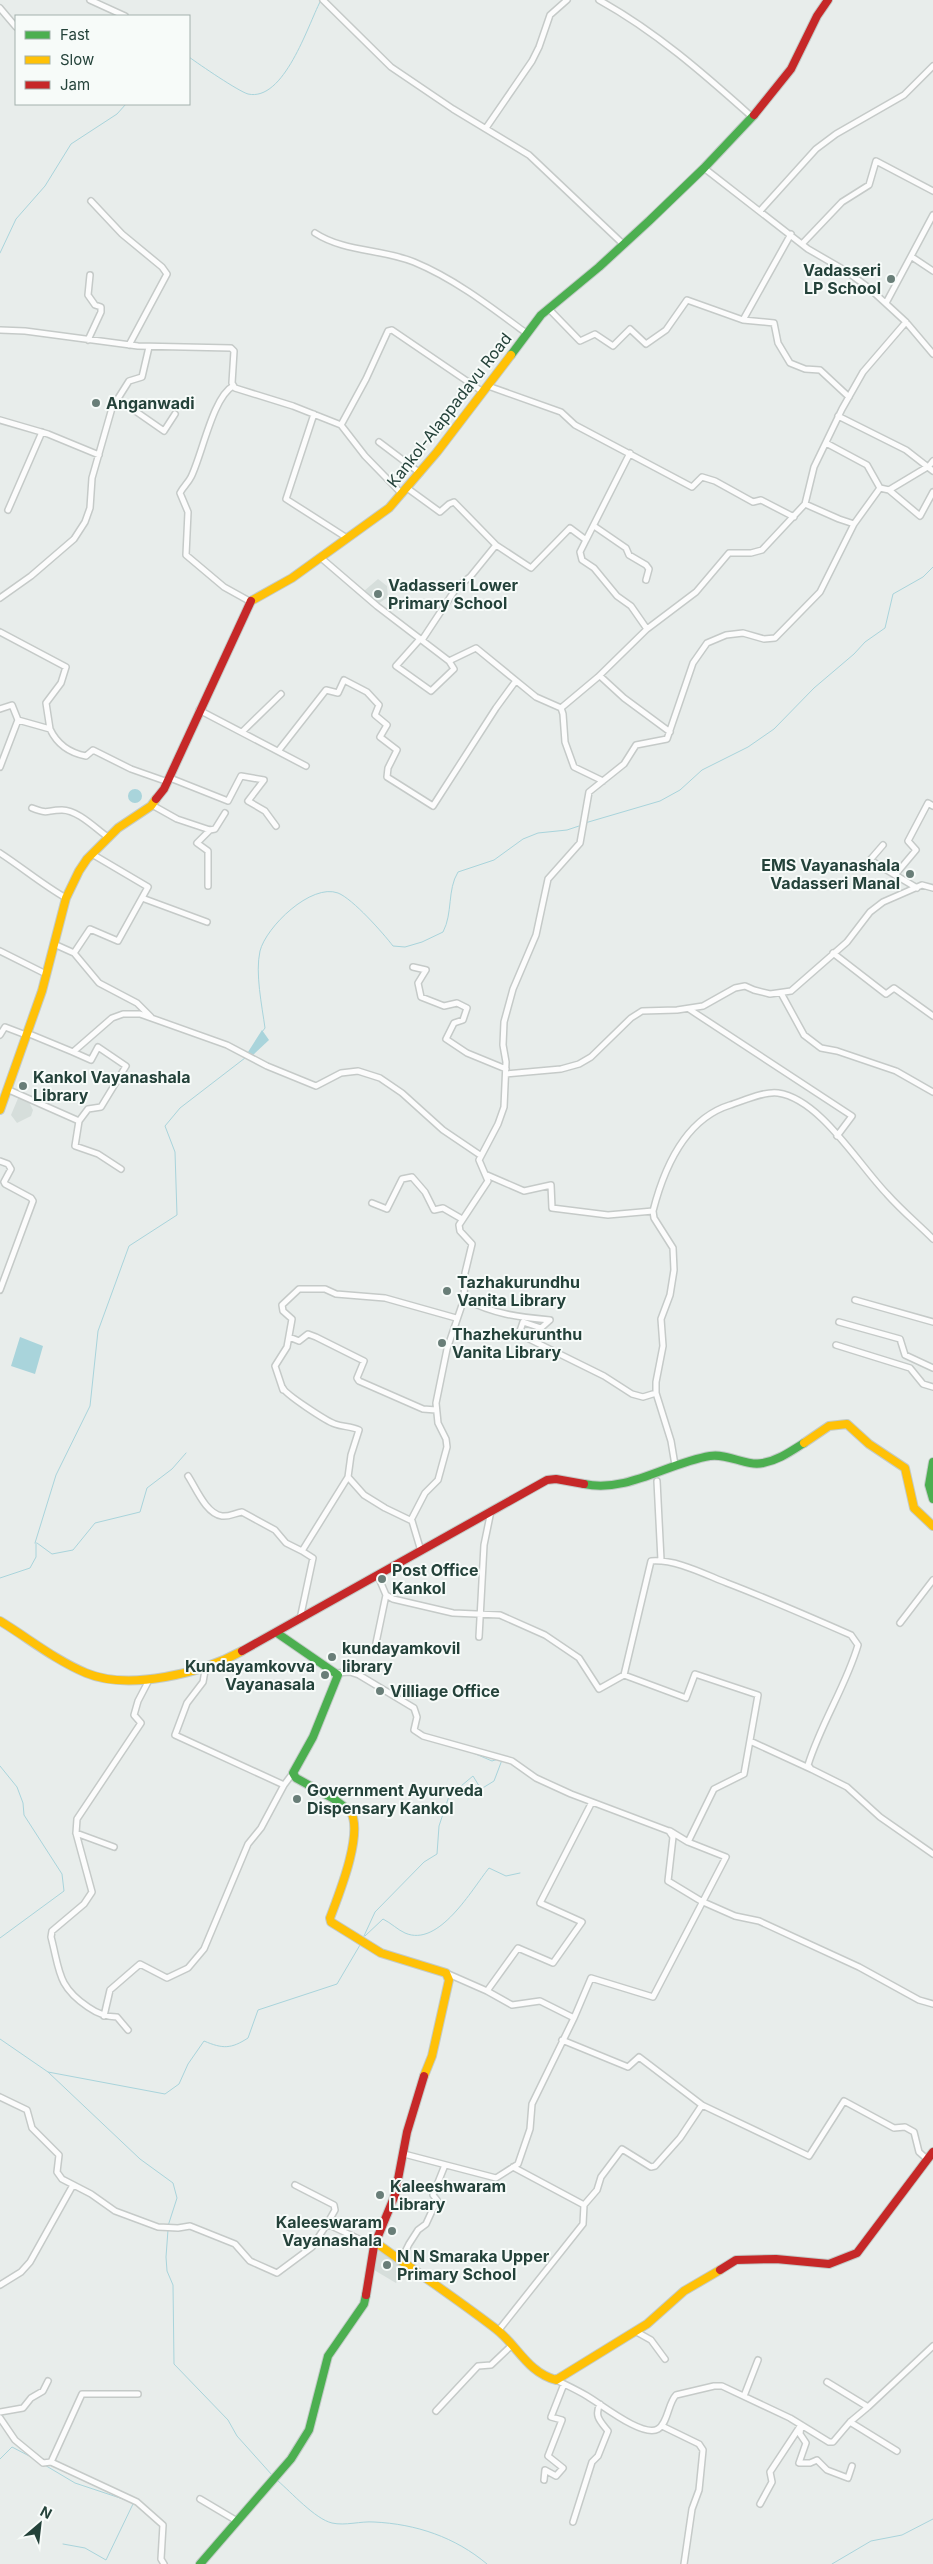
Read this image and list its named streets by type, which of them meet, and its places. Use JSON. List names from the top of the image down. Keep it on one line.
{"streets":{"main road":["Kankol-Alappadavu Road"]},"places":["Vadasseri LP School","Anganwadi","Vadasseri Lower Primary School","EMS Vayanashala Vadasseri Manal","Kankol Vayanashala Library","Tazhakurundhu Vanita Library","Thazhekurunthu Vanita Library","Post Office Kankol","kundayamkovil library","Kundayamkovva Vayanasala","Villiage Office","Government Ayurveda Dispensary Kankol","Kaleeshwaram Library","Kaleeswaram Vayanashala","N N Smaraka Upper Primary School"],"legend":["Fast","Slow","Jam"],"north":"top right"}
